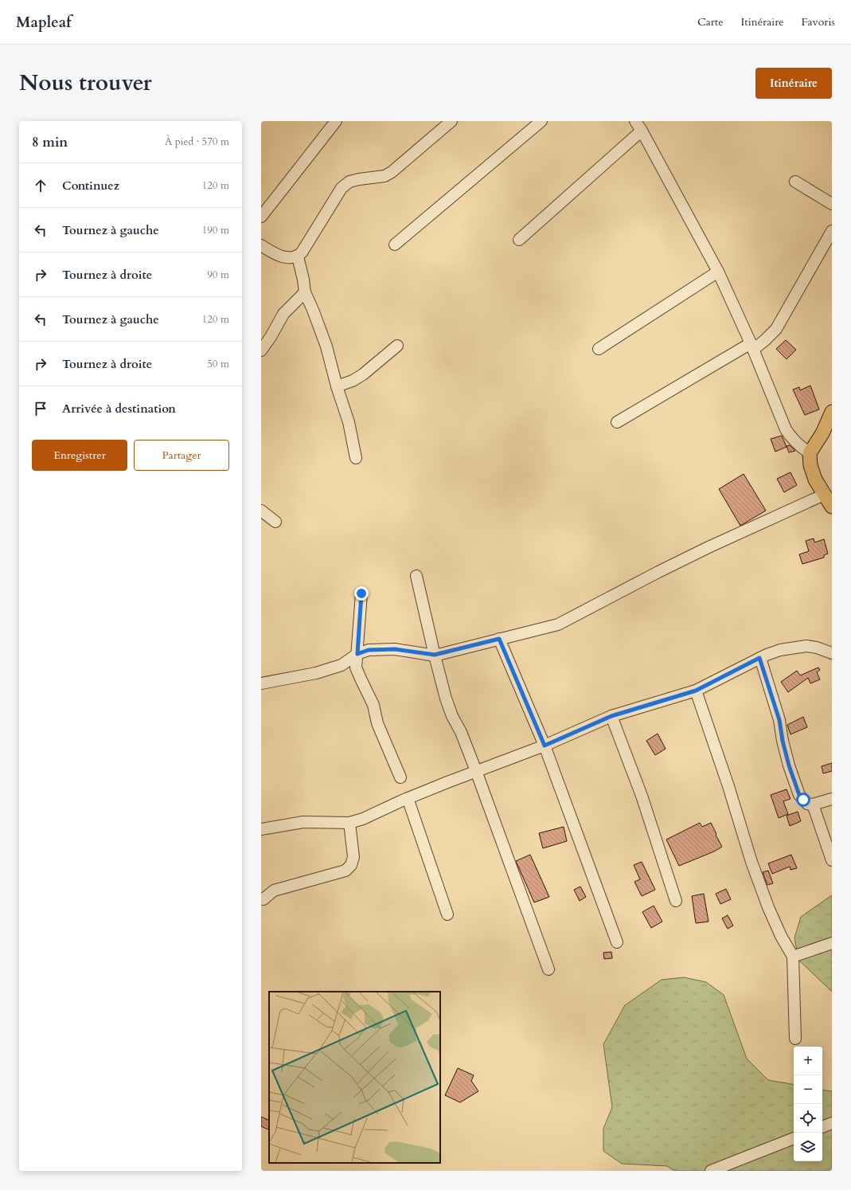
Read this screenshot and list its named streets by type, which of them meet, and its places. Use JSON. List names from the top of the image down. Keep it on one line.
{"page":{"header":"Mapleaf","nav":["Carte","Itinéraire","Favoris"],"title":"Nous trouver","buttons":["Itinéraire",["Enregistrer","Partager"]],"heading":["8 min","À pied · 570 m"],"list":[["Continuez","120 m"],["Tournez à gauche","190 m"],["Tournez à droite","90 m"],["Tournez à gauche","120 m"],["Tournez à droite","50 m"],"Arrivée à destination"],"map_buttons":["+","−"]}}
